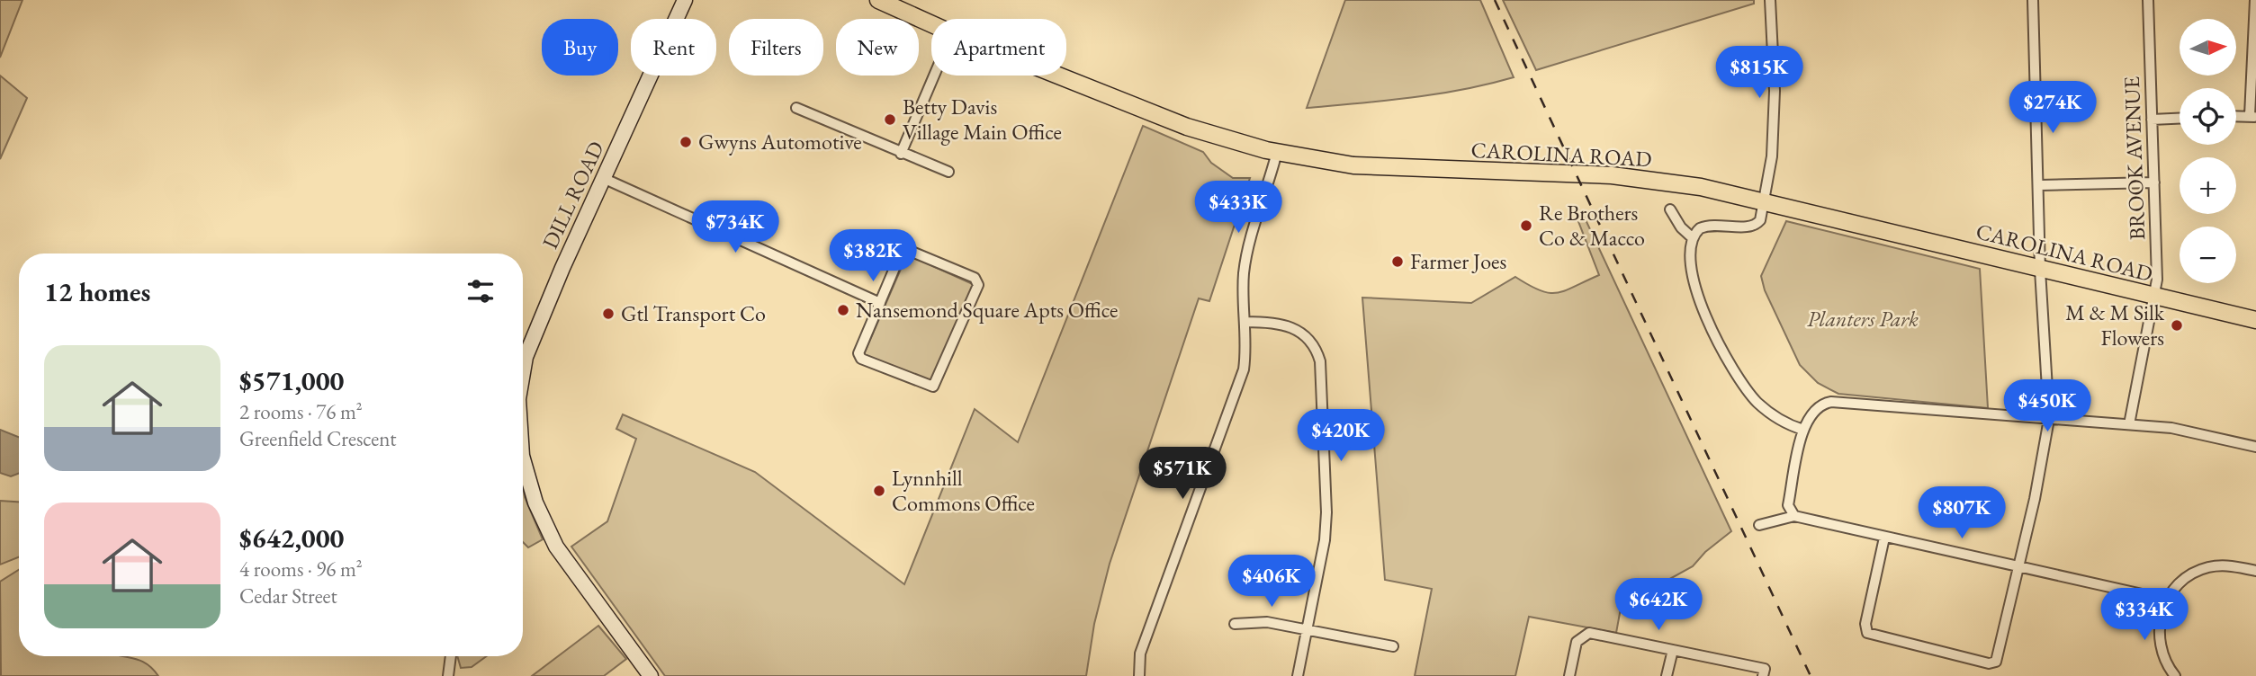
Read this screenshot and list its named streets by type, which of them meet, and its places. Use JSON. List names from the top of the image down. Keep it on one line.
{"streets":{"main road":["CAROLINA ROAD"],"street":["BROOK AVENUE","DILL ROAD"]},"crossings":[["CAROLINA ROAD","BROOK AVENUE"]],"parks":["Planters Park"],"places":["Betty Davis Village Main Office","Gwyns Automotive","Re Brothers Co & Macco","Farmer Joes","Nansemond Square Apts Office","Gtl Transport Co","M & M Silk Flowers","Lynnhill Commons Office"],"north":"right","page":{"map_buttons":["+","−"],"chip":["Buy","Rent","Filters","New","Apartment"],"price":["$815K","$274K","$433K","$734K","$382K","$450K","$420K","$571K","$807K","$406K","$642K","$334K"],"heading":"12 homes","list":[{"name":"$571,000","note":"2 rooms · 76 m² · Greenfield Crescent"},{"name":"$642,000","note":"4 rooms · 96 m² · Cedar Street"}]}}
